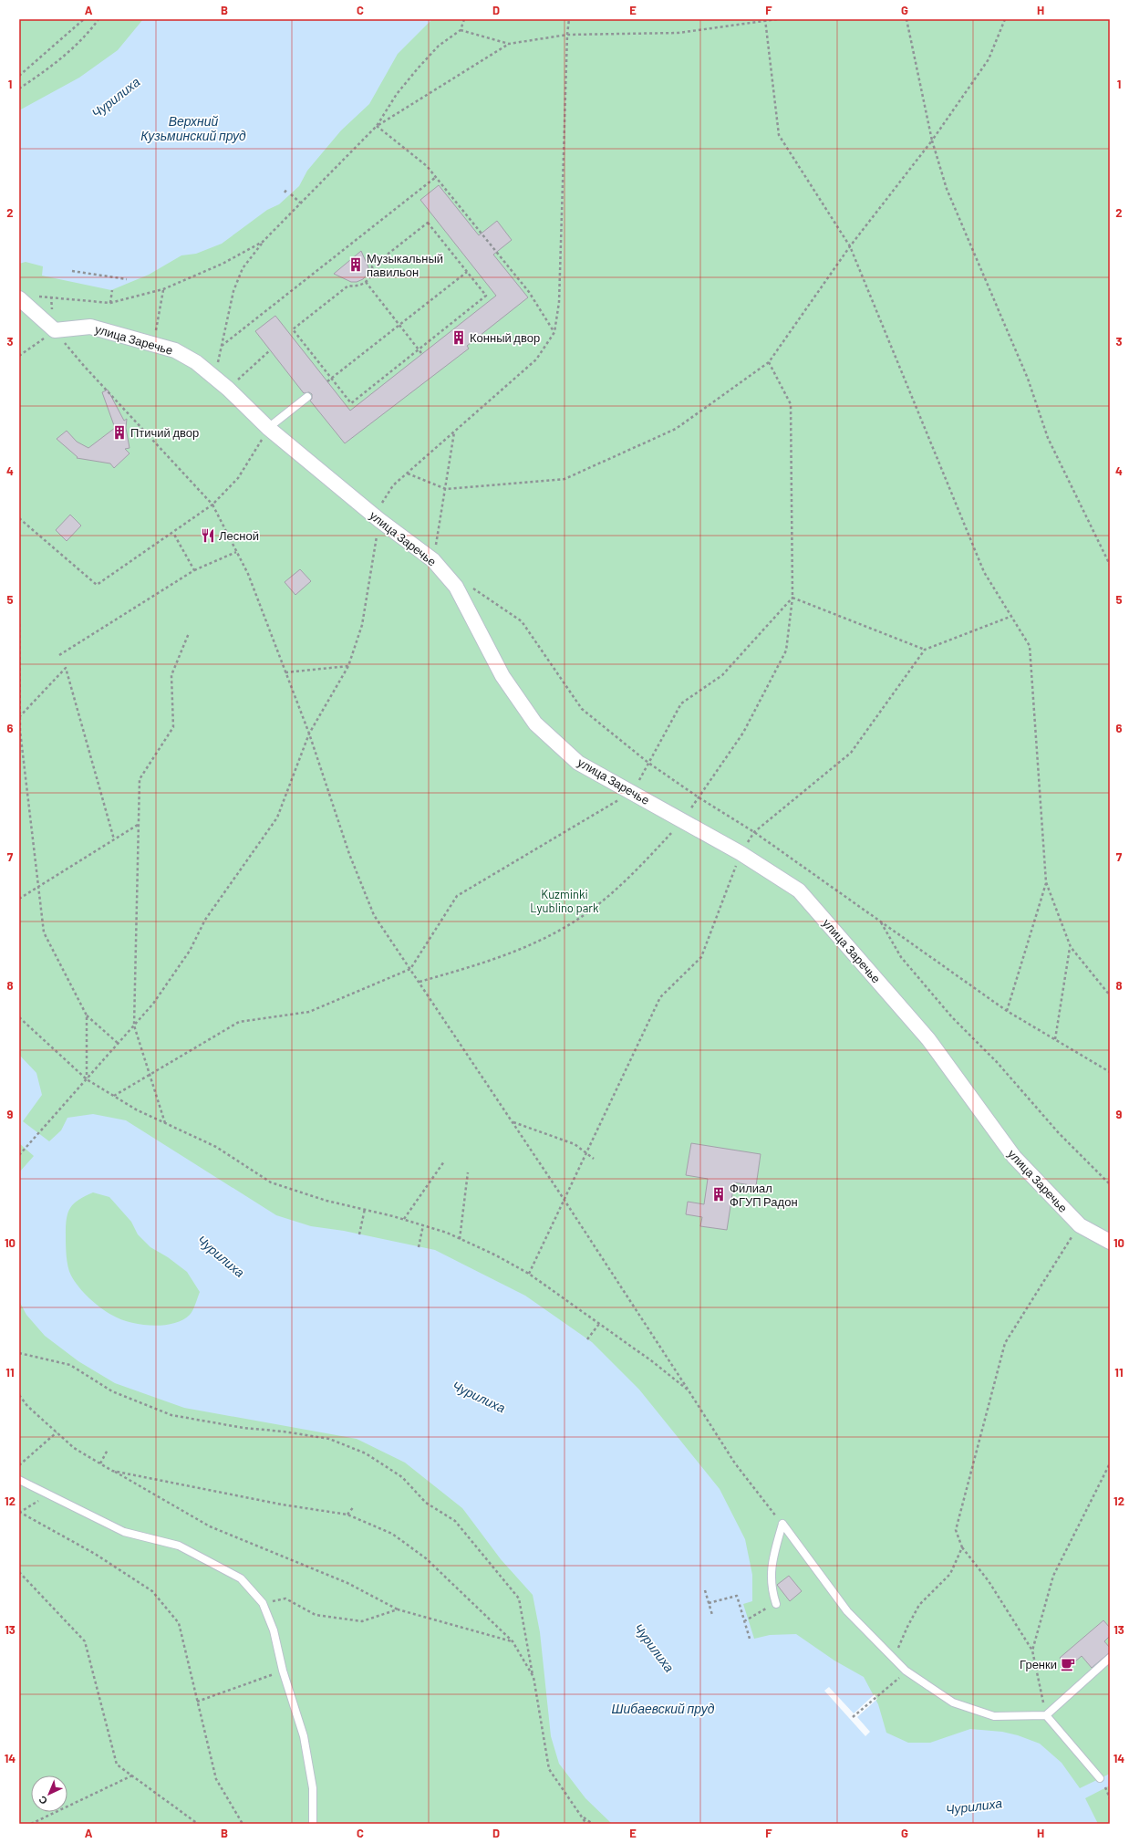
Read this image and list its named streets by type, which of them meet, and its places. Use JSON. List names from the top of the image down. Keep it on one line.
{"streets":{"street":["улица Заречье"]},"water":["Чурилиха","Верхний Кузьминский пруд","Шибаевский пруд"],"parks":["Kuzminki Lyublino park"],"places":{"building":["Музыкальный павильон","Конный двор","Птичий двор","Филиал ФГУП Радон"],"restaurant":["Лесной"],"cafe":["Гренки"]},"north":"bottom left","grid":{"columns":["A","B","C","D","E","F","G","H"],"rows":["1","2","3","4","5","6","7","8","9","10","11","12","13","14"]}}
